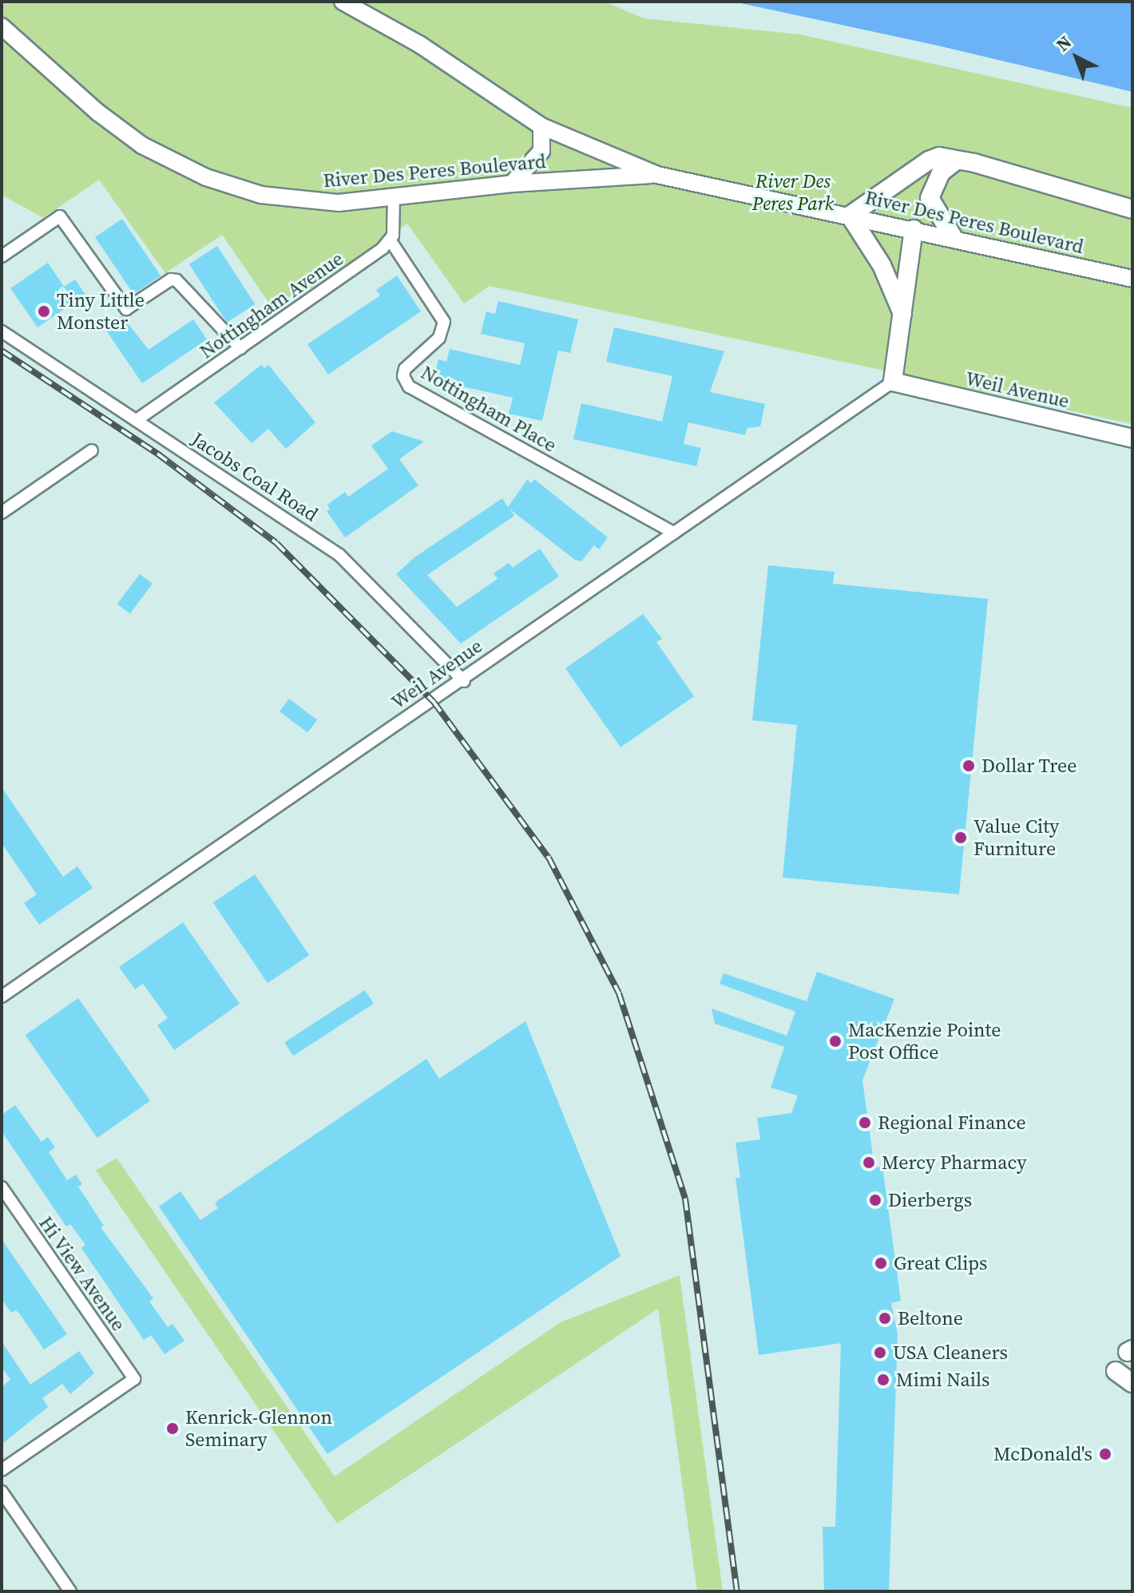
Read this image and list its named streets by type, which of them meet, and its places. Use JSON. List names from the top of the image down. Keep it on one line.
{"streets":{"main road":["River Des Peres Boulevard","Weil Avenue"],"street":["Nottingham Avenue","Nottingham Place","Jacobs Coal Road","Hi View Avenue"]},"crossings":[["Nottingham Avenue","Nottingham Place"],["Nottingham Avenue","Jacobs Coal Road"],["Weil Avenue","Nottingham Place"],["Weil Avenue","Jacobs Coal Road"]],"parks":["River Des Peres Park"],"places":["Tiny Little Monster","Dollar Tree","Value City Furniture","MacKenzie Pointe Post Office","Regional Finance","Mercy Pharmacy","Dierbergs","Great Clips","Beltone","USA Cleaners","Mimi Nails","Kenrick-Glennon Seminary","McDonald's"],"north":"top left"}
